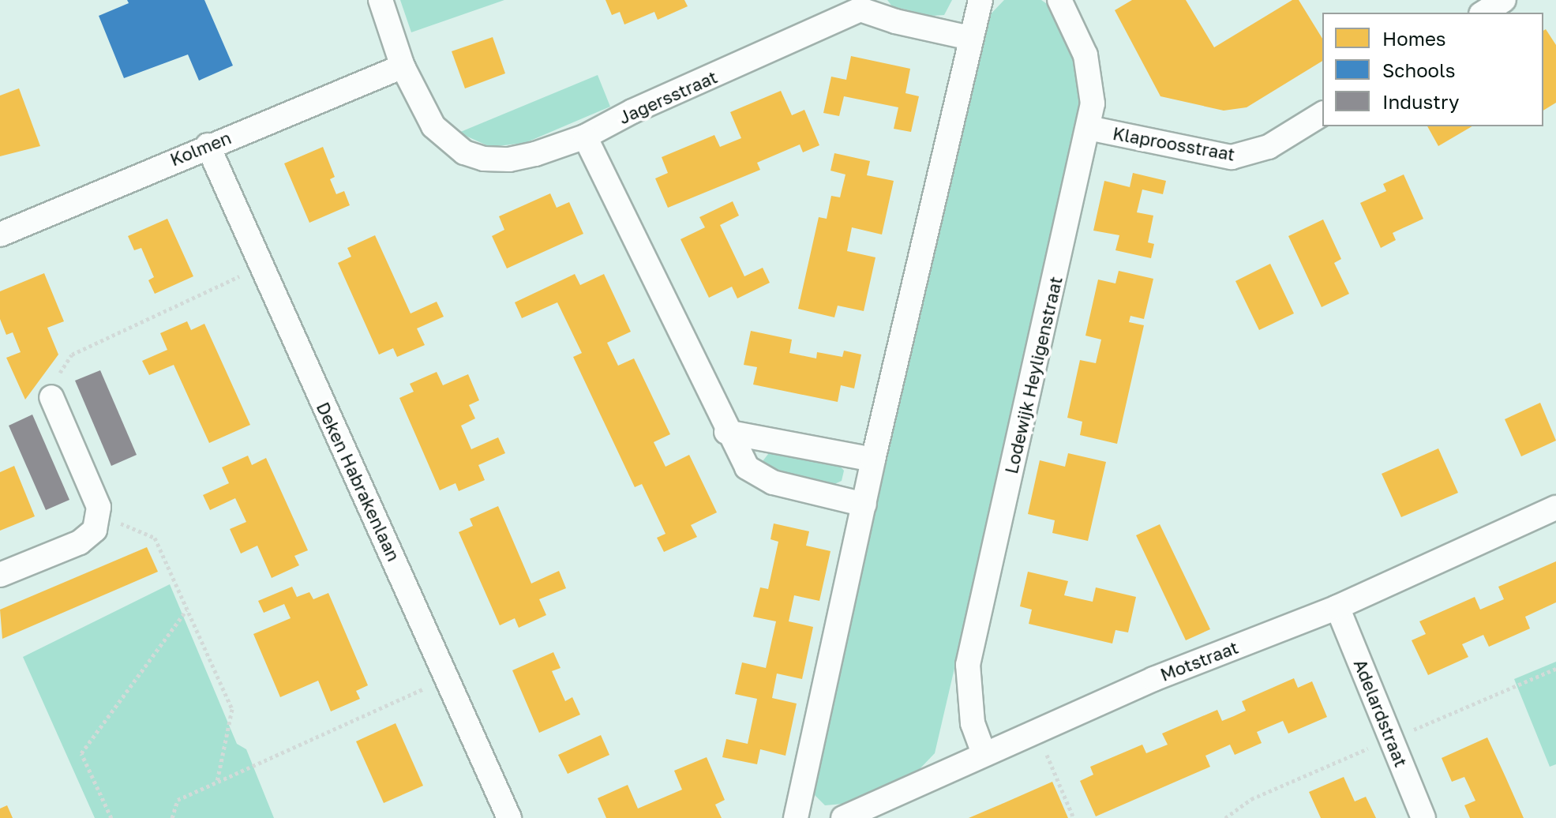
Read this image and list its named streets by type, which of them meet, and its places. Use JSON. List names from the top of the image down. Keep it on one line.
{"streets":{"street":["Jagersstraat","Klaproosstraat","Kolmen","Lodewijk Heyligenstraat","Deken Habrakenlaan","Motstraat","Adelardstraat"]},"crossings":[["Jagersstraat","Kolmen"],["Klaproosstraat","Lodewijk Heyligenstraat"],["Kolmen","Deken Habrakenlaan"],["Lodewijk Heyligenstraat","Motstraat"],["Motstraat","Adelardstraat"]],"legend":["Homes","Schools","Industry"]}
